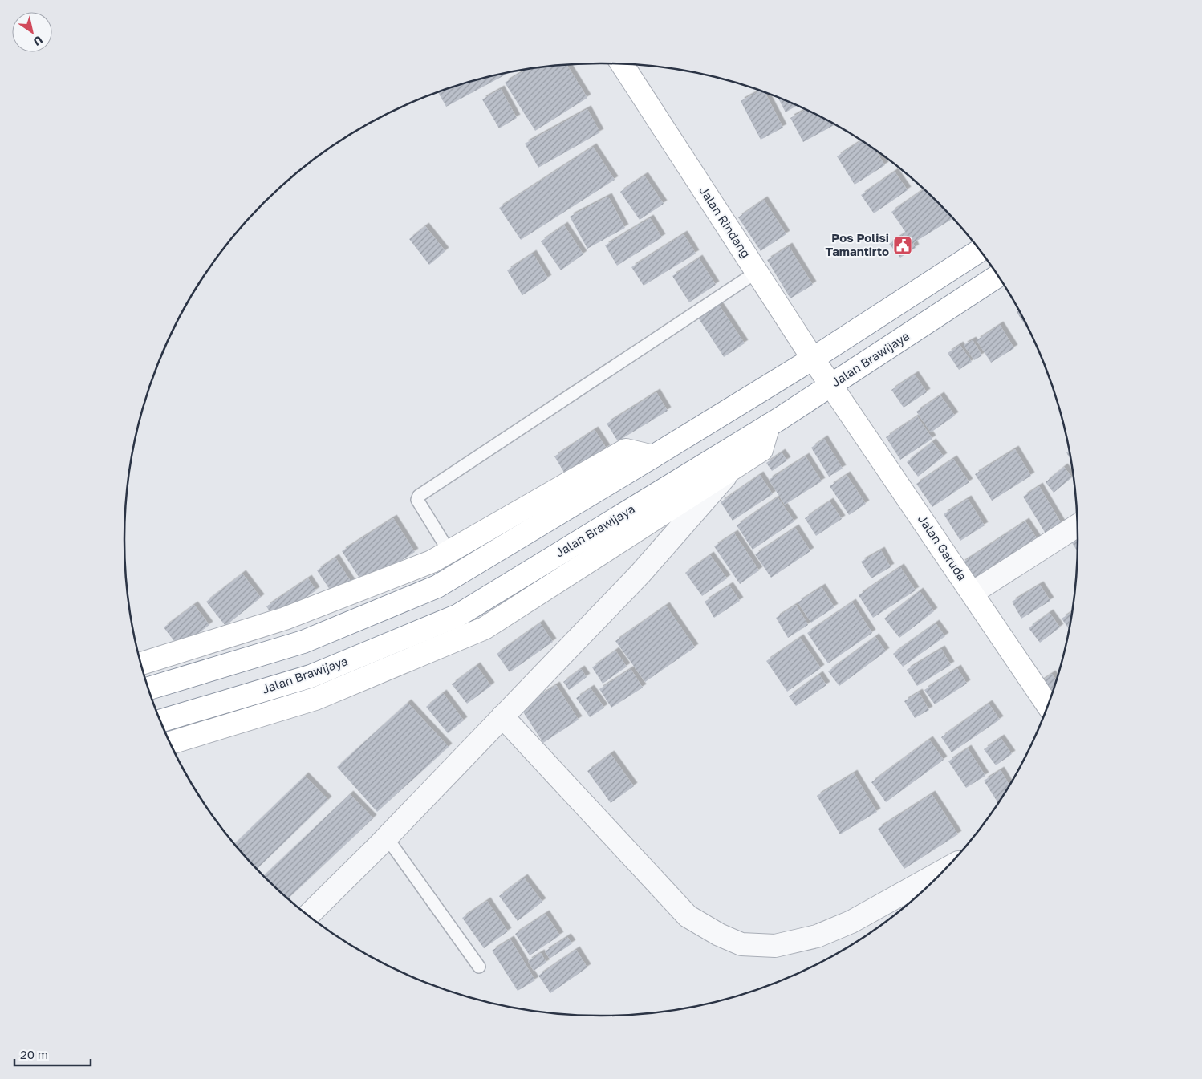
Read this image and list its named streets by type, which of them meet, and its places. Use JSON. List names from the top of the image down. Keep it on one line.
{"streets":{"main road":["Jalan Rindang","Jalan Brawijaya","Jalan Garuda"]},"crossings":[["Jalan Rindang","Jalan Brawijaya"],["Jalan Rindang","Jalan Garuda"],["Jalan Brawijaya","Jalan Garuda"]],"places":{"public building":["Pos Polisi Tamantirto"]},"scale_bar":"20 m","north":"bottom right"}
